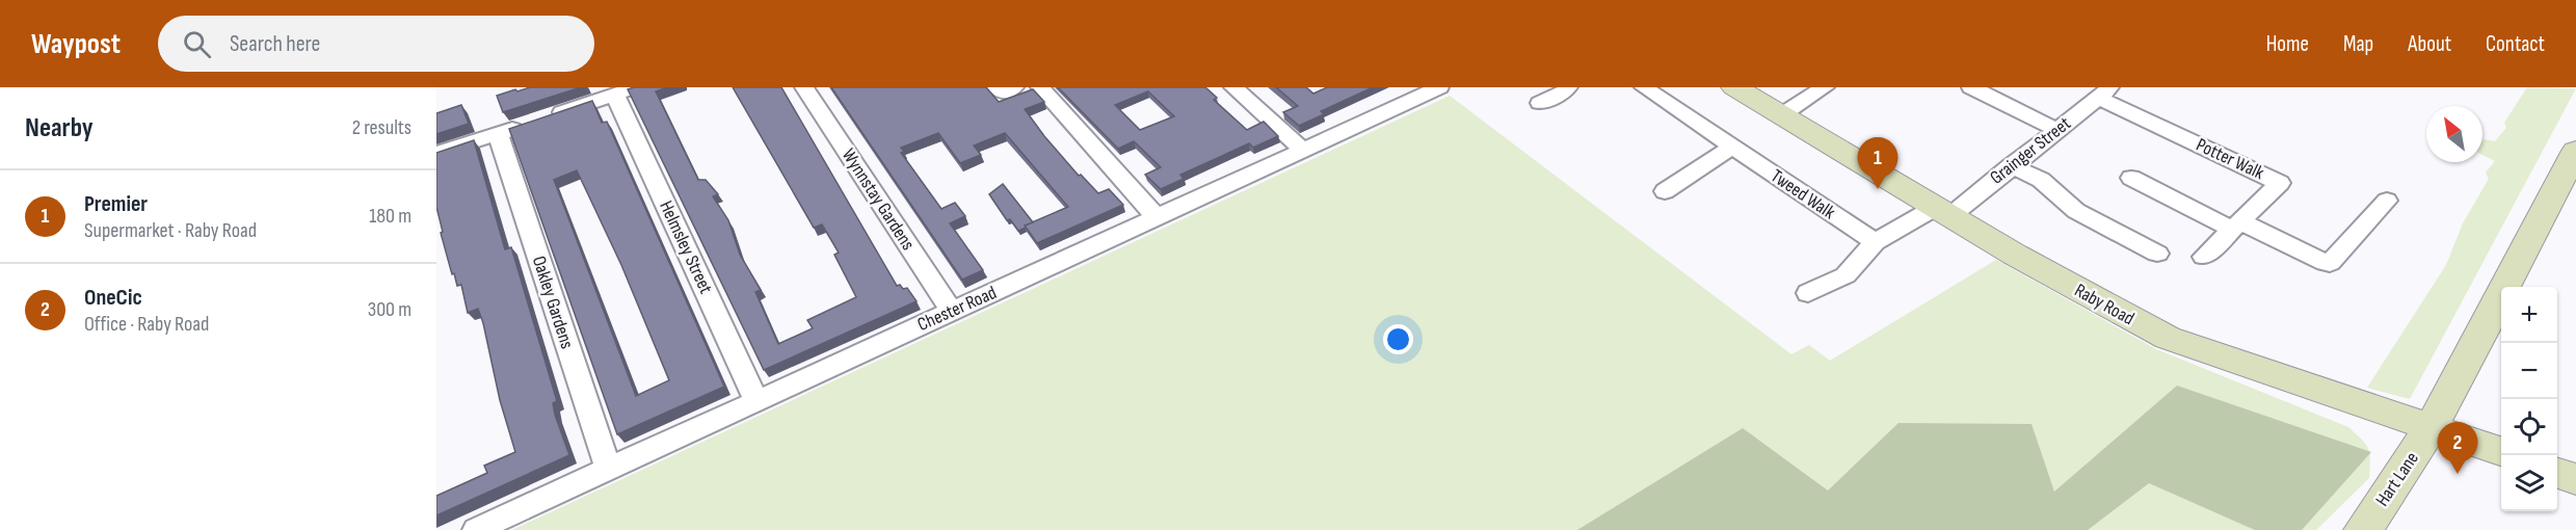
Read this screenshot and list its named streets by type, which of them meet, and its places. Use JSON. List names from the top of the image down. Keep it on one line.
{"streets":{"street":["Grainger Street","Potter Walk","Tweed Walk","Wynnstay Gardens","Helmsley Street","Oakley Gardens","Raby Road","Chester Road","Hart Lane"]},"crossings":[["Grainger Street","Potter Walk"],["Grainger Street","Tweed Walk"],["Grainger Street","Raby Road"],["Wynnstay Gardens","Chester Road"],["Helmsley Street","Chester Road"],["Oakley Gardens","Chester Road"],["Raby Road","Hart Lane"]],"north":"top left","page":{"header":"Waypost","search":"Search here","nav":["Home","Map","About","Contact"],"heading":["Nearby","2 results"],"pins":["1","2"],"list":[{"mark":"1","name":"Premier","note":"Supermarket · Raby Road","value":"180 m"},{"mark":"2","name":"OneCic","note":"Office · Raby Road","value":"300 m"}],"map_buttons":["+","−"]}}
